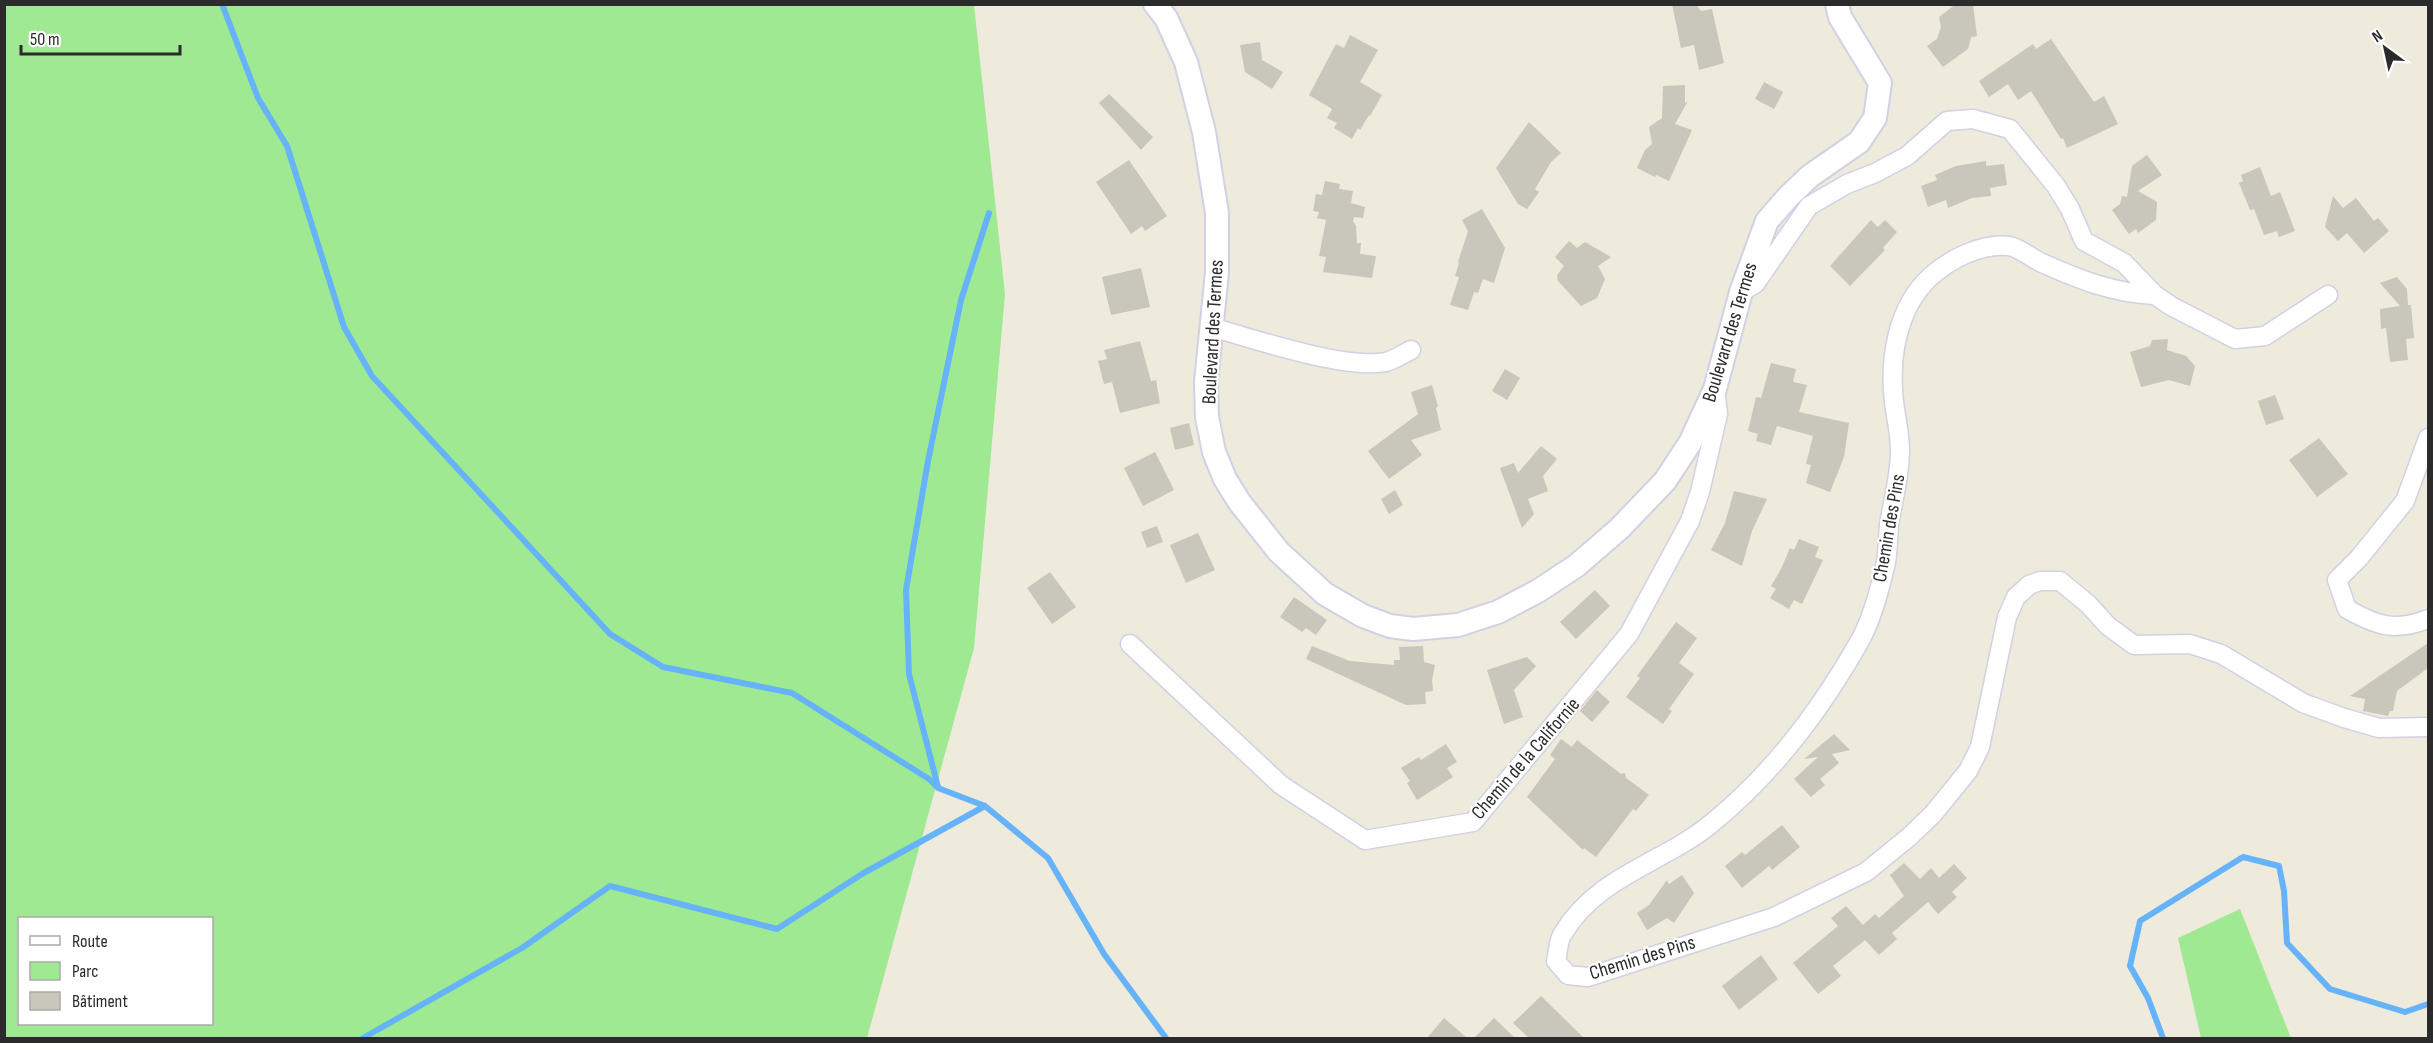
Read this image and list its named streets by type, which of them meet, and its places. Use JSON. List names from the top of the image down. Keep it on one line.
{"streets":{"street":["Boulevard des Termes","Chemin des Pins","Chemin de la Californie"]},"crossings":[["Boulevard des Termes","Chemin de la Californie"]],"legend":["Route","Parc","Bâtiment"],"scale_bar":"50 m","north":"top left"}
